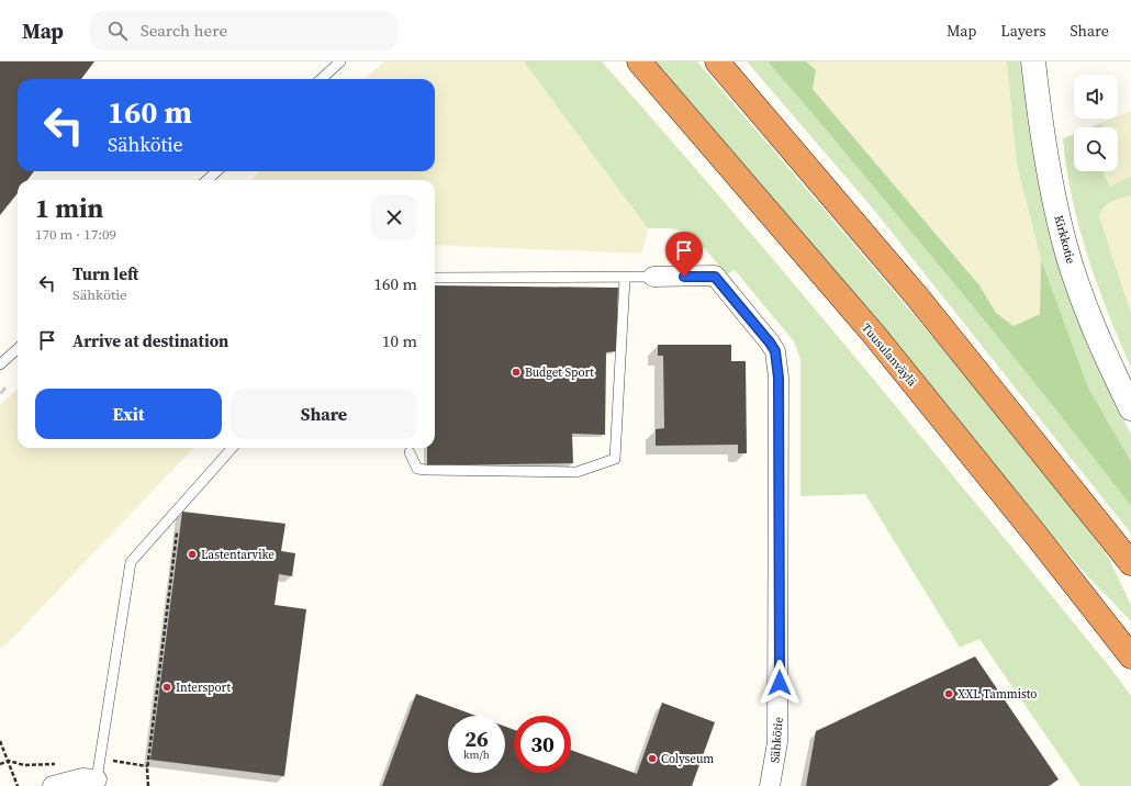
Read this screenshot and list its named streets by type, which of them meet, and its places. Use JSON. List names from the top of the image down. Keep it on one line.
{"streets":{"highway":["Tuusulanväylä"],"street":["Kirkkotie","Sähkötie"]},"places":["Budget Sport","Lastentarvike","Intersport","XXL Tammisto","Colyseum"],"page":{"header":"Map","search":"Search here","nav":["Map","Layers","Share"],"turn":["160 m","Sähkötie"],"heading":["1 min","170 m · 17:09"],"list":[{"name":"Turn left","note":"Sähkötie","value":"160 m"},{"name":"Arrive at destination","value":"10 m"}],"buttons":["Exit","Share"],"speed":"26 km/h","limit":"30"}}
